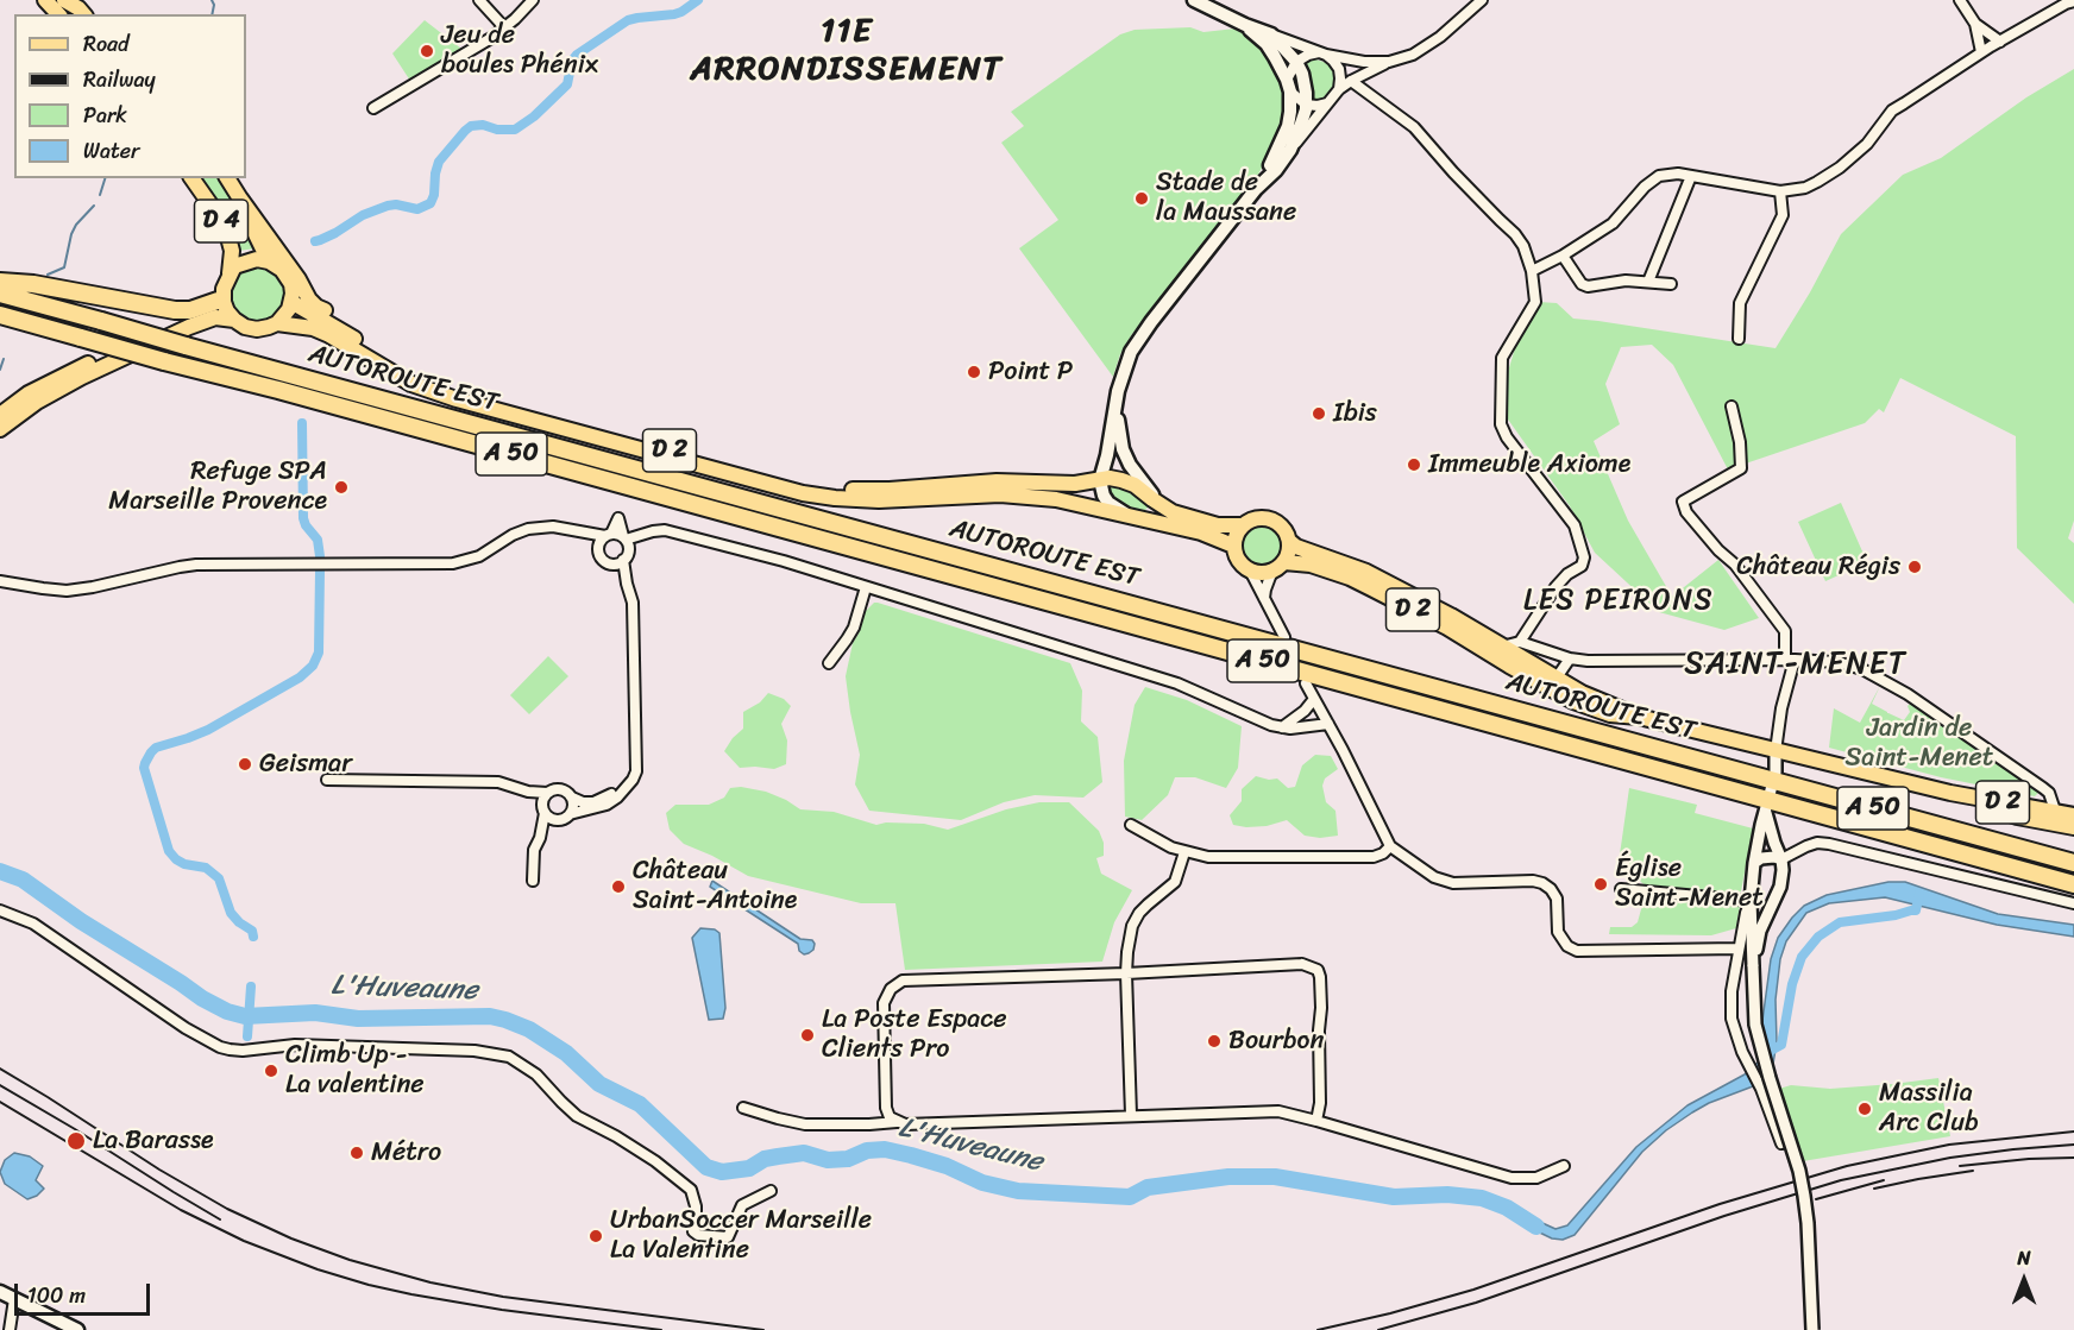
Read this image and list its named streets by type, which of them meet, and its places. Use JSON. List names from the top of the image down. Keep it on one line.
{"streets":{"highway":["AUTOROUTE EST","A 50"],"main road":["D 4","D 2"]},"crossings":[["D 4","D 2"]],"districts":["11E ARRONDISSEMENT","LES PEIRONS","SAINT-MENET"],"water":["L'Huveaune"],"parks":["Jardin de Saint-Menet"],"places":["Jeu de boules Phénix","Stade de la Maussane","Point P","Ibis","Immeuble Axiome","Refuge SPA Marseille Provence","Château Régis","Geismar","Église Saint-Menet","Château Saint-Antoine","La Poste Espace Clients Pro","Bourbon","Climb Up - La valentine","Massilia Arc Club","La Barasse","Métro","UrbanSoccer Marseille La Valentine"],"legend":["Road","Railway","Park","Water"],"scale_bar":"100 m","north":"top"}
